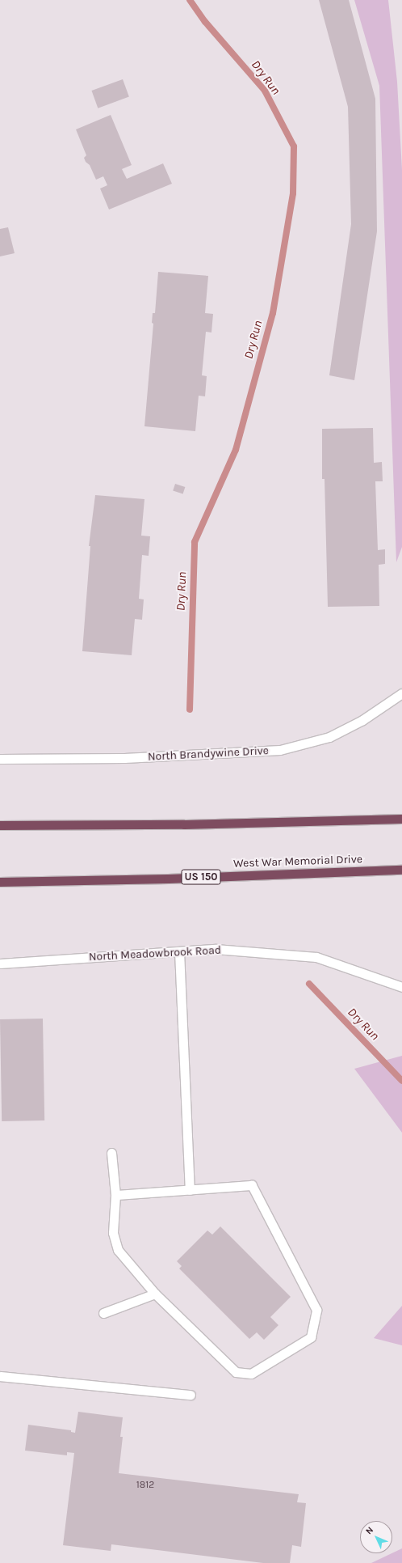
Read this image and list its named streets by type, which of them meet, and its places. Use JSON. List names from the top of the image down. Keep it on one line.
{"streets":{"highway":["West War Memorial Drive","US 150"],"street":["North Brandywine Drive","North Meadowbrook Road"]},"water":["Dry Run"],"house_numbers":["1812"],"north":"top left"}
